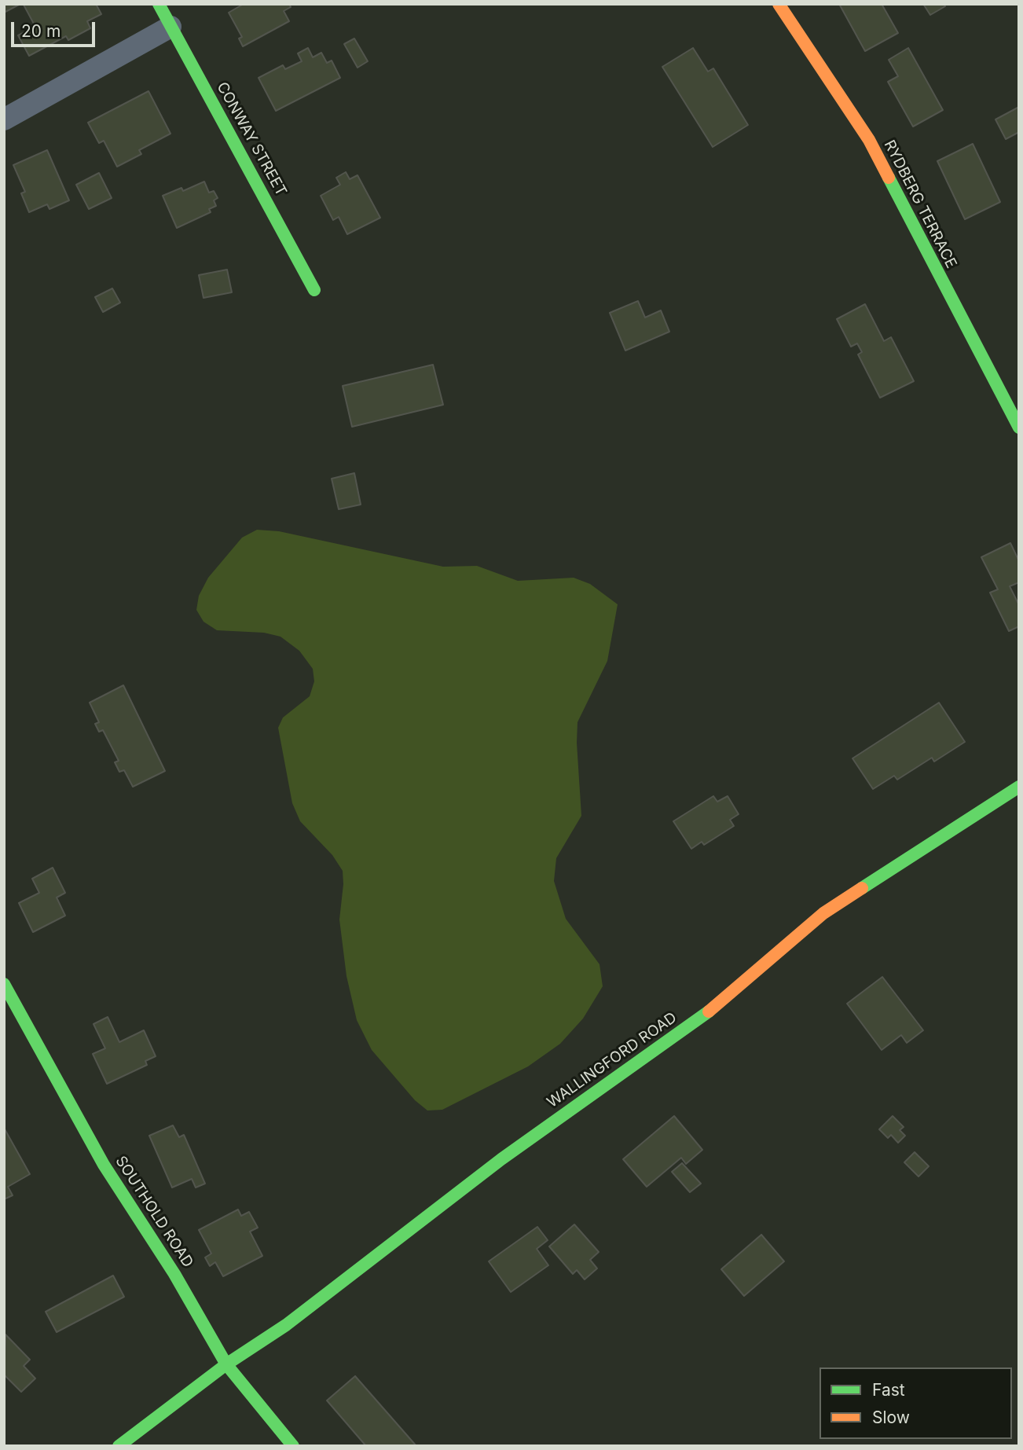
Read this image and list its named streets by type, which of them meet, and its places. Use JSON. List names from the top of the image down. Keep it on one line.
{"streets":{"street":["CONWAY STREET","RYDBERG TERRACE","WALLINGFORD ROAD","SOUTHOLD ROAD"]},"crossings":[["WALLINGFORD ROAD","SOUTHOLD ROAD"]],"legend":["Fast","Slow"],"scale_bar":"20 m"}
